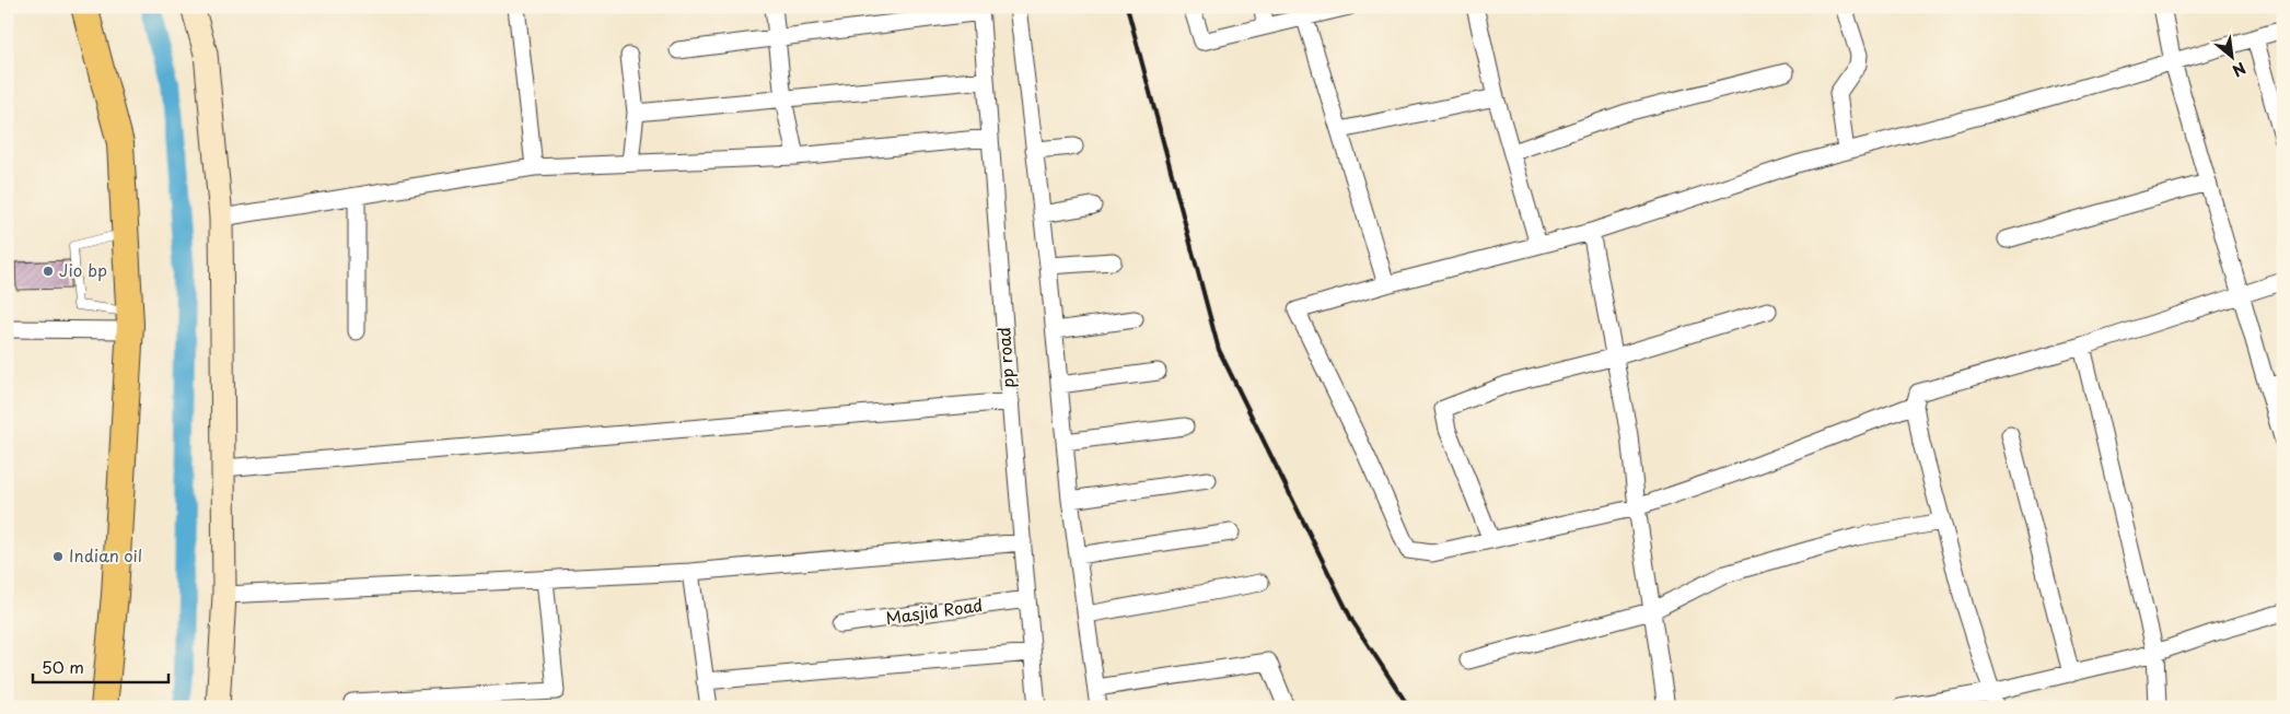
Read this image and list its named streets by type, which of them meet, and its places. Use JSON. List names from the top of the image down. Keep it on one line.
{"streets":{"street":["pp road","Masjid Road"]},"crossings":[["pp road","Masjid Road"]],"places":["Jio bp","Indian oil"],"scale_bar":"50 m","north":"bottom right"}
